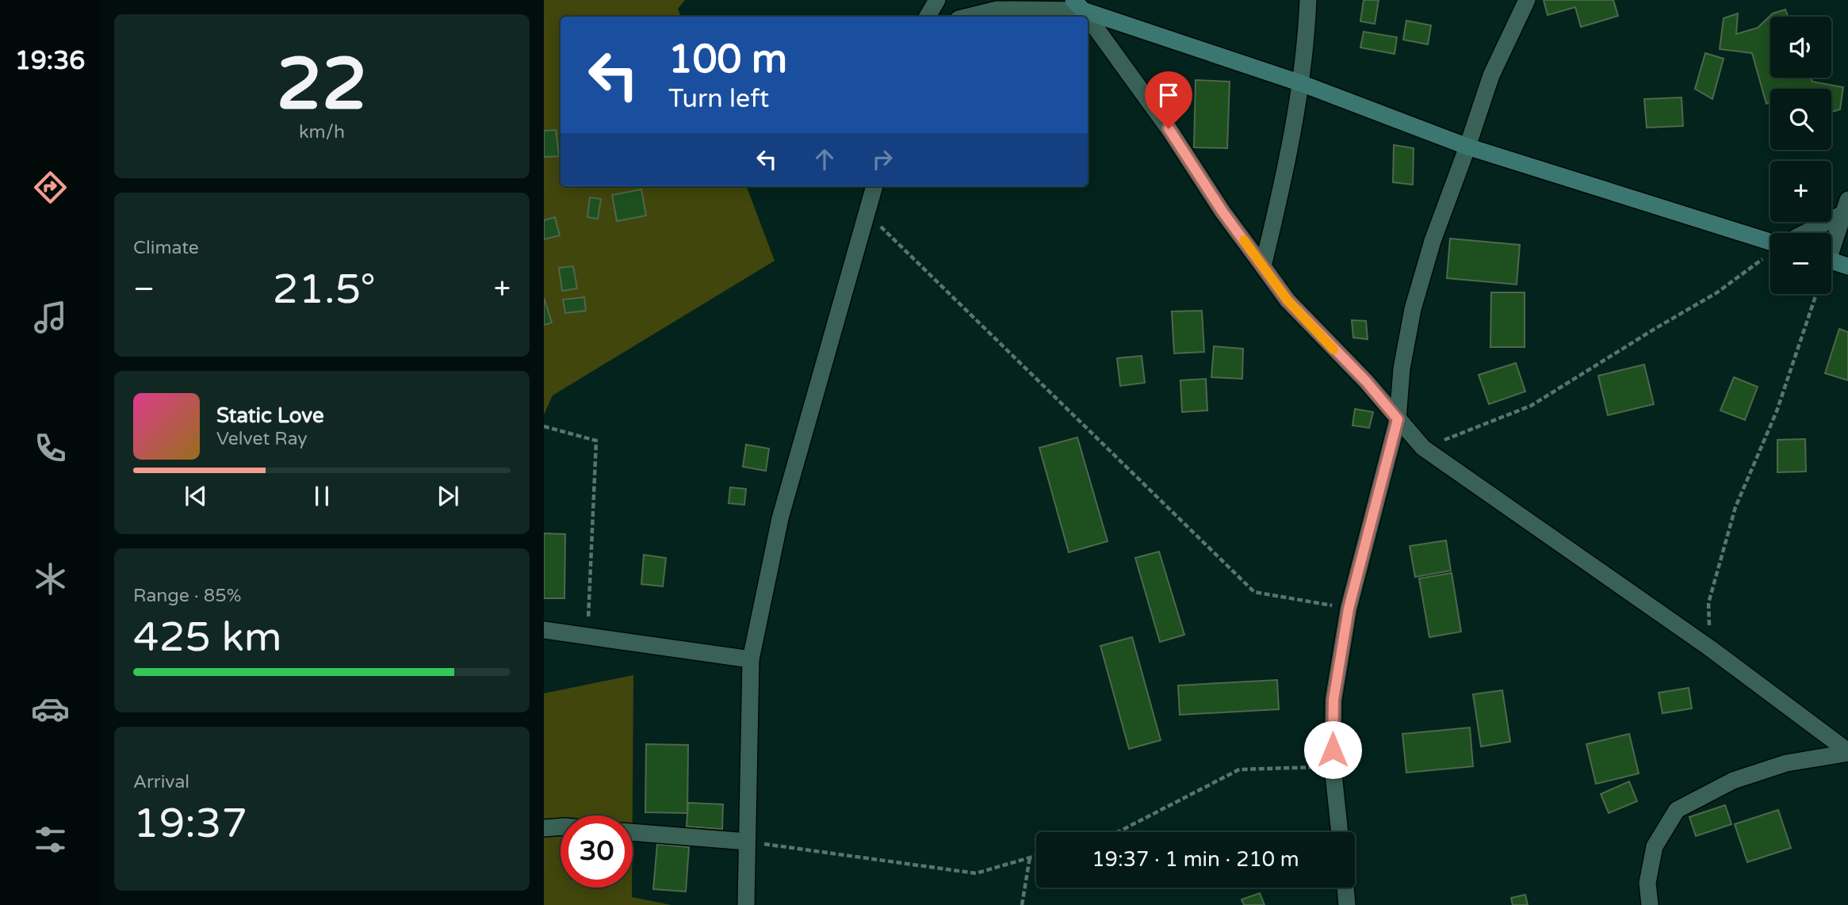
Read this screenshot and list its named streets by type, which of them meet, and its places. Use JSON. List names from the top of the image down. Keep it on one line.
{"page":{"tabs":"19:36","tile":[["22","km/h"],"Climate",["Range · 85%","425 km"],["Arrival","19:37"]],"map_buttons":["+","−"],"turn":["100 m","Turn left"],"heat":["−","21.5°","+"],"song":["Static Love","Velvet Ray"],"limit":"30","trip":"19:37 · 1 min · 210 m"}}
